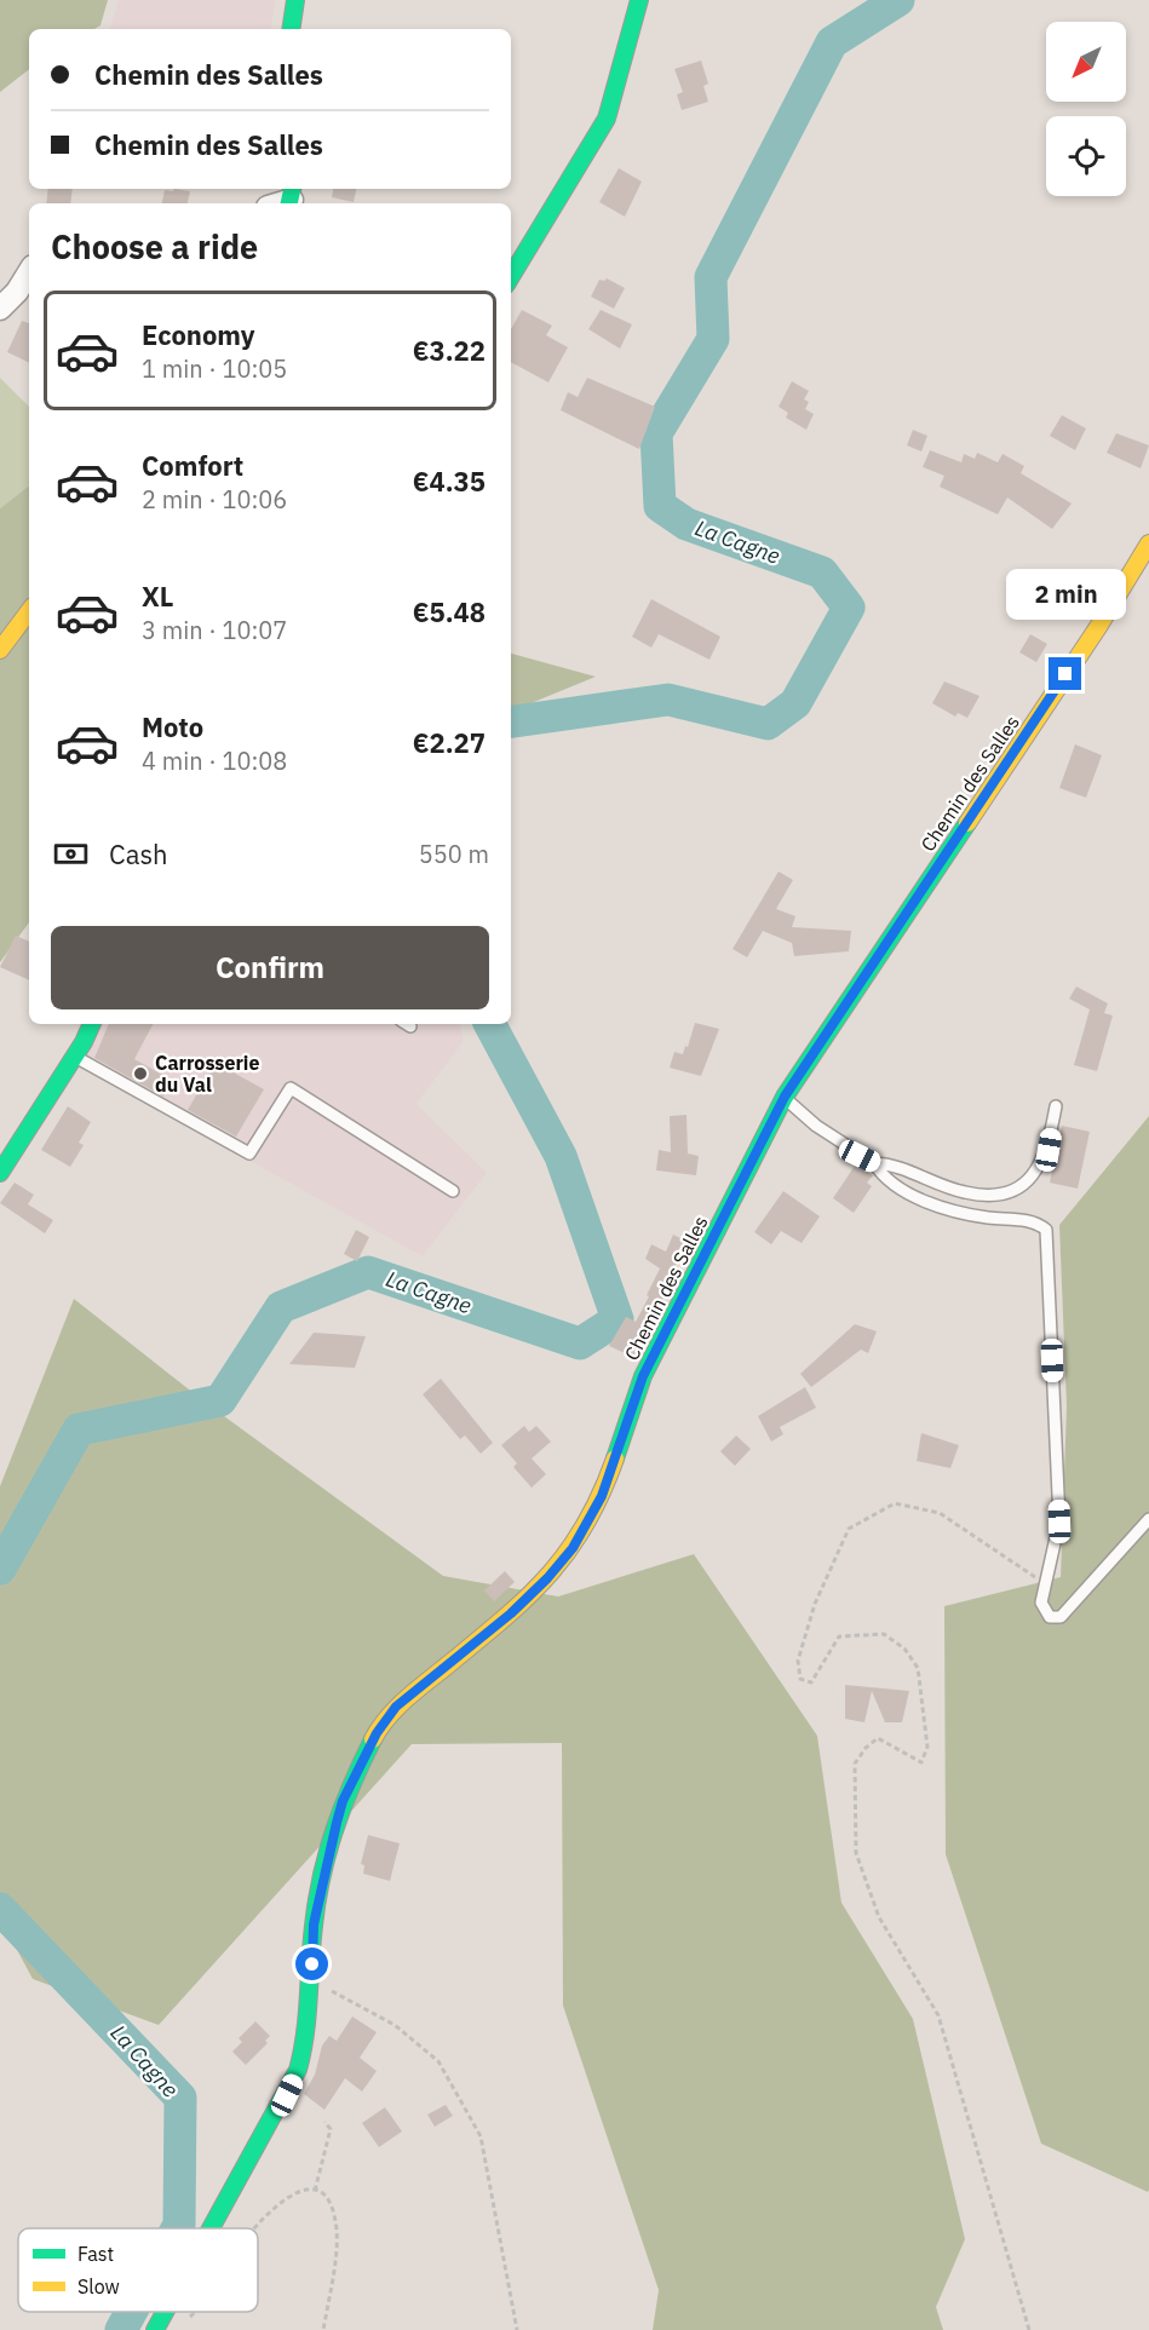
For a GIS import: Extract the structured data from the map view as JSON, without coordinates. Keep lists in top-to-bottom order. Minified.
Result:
{"streets":{"street":["Chemin des Salles"]},"water":["La Cagne"],"places":["Carrosserie du Val"],"legend":["Fast","Slow"],"north":"bottom left","page":{"banner":["Chemin des Salles","Chemin des Salles"],"heading":"Choose a ride","list":[{"name":"Economy","note":"1 min · 10:05","value":"€3.22"},{"name":"Comfort","note":"2 min · 10:06","value":"€4.35"},{"name":"XL","note":"3 min · 10:07","value":"€5.48"},{"name":"Moto","note":"4 min · 10:08","value":"€2.27"}],"bubble":"2 min","pay":["Cash","550 m"],"buttons":"Confirm"}}
